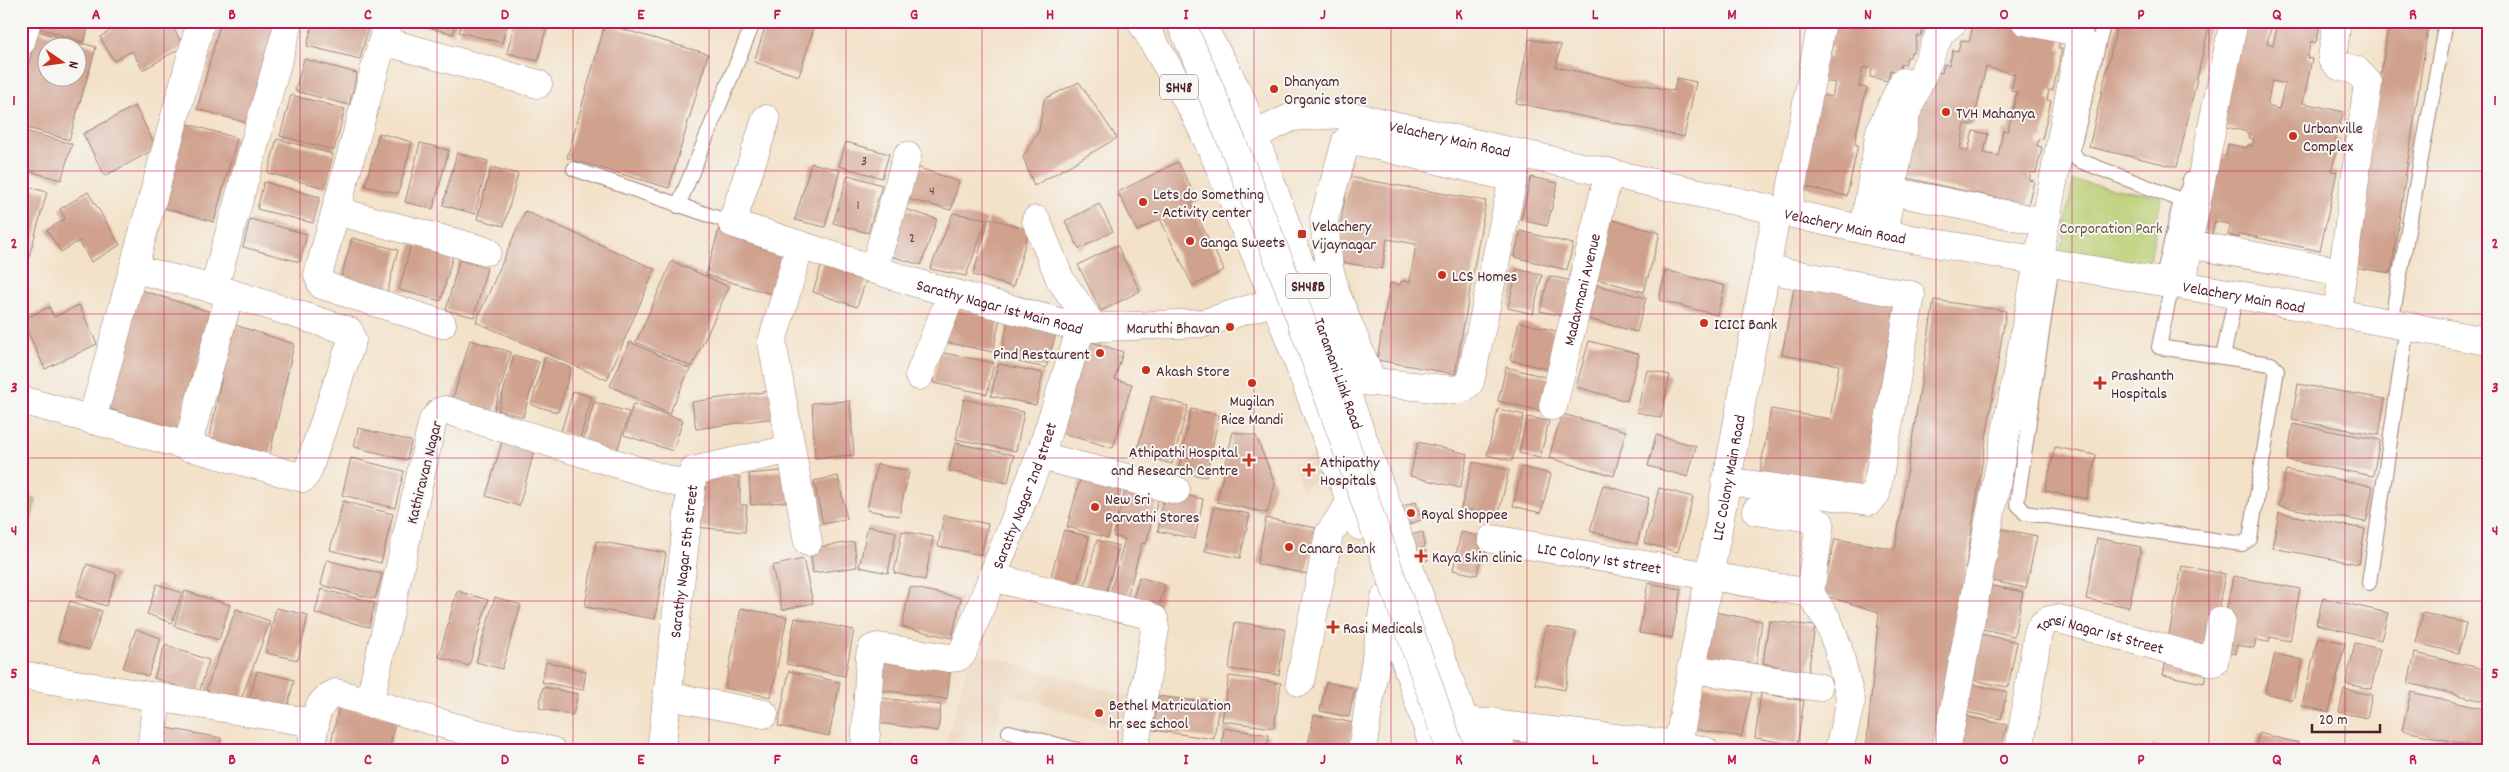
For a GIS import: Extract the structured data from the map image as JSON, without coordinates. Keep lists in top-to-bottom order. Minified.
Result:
{"streets":{"street":["SH48","Velachery Main Road","SH48B","Madavmani Avenue","Sarathy Nagar 1st Main Road","Taramani Link Road","Kathiravan Nagar","LIC Colony Main Road","Sarathy Nagar 2nd street","LIC Colony 1st street","Sarathy Nagar 5th street","Tansi Nagar 1st Street"]},"crossings":[["SH48","Velachery Main Road"],["SH48","Taramani Link Road"],["Velachery Main Road","Madavmani Avenue"],["Velachery Main Road","Taramani Link Road"],["Velachery Main Road","LIC Colony Main Road"],["Sarathy Nagar 1st Main Road","Taramani Link Road"],["Sarathy Nagar 1st Main Road","Sarathy Nagar 2nd street"],["Kathiravan Nagar","Sarathy Nagar 5th street"],["LIC Colony Main Road","LIC Colony 1st street"]],"parks":["Corporation Park"],"places":{"other":["Dhanyam Organic store","TVH Mahanya","Urbanville Complex","Lets do Something - Activity center","Ganga Sweets","LCS Homes","ICICI Bank","Maruthi Bhavan","Pind Restaurent","Akash Store","Mugilan Rice Mandi","New Sri Parvathi Stores","Royal Shoppee","Canara Bank","Bethel Matriculation hr sec school"],"transit":["Velachery Vijaynagar"],"health":["Prashanth Hospitals","Athipathi Hospital and Research Centre","Athipathy Hospitals","Kaya Skin clinic","Rasi Medicals"]},"house_numbers":["3","4","1","2"],"scale_bar":"20 m","north":"right","grid":{"columns":["A","B","C","D","E","F","G","H","I","J","K","L","M","N","O","P","Q","R"],"rows":["1","2","3","4","5"]}}
